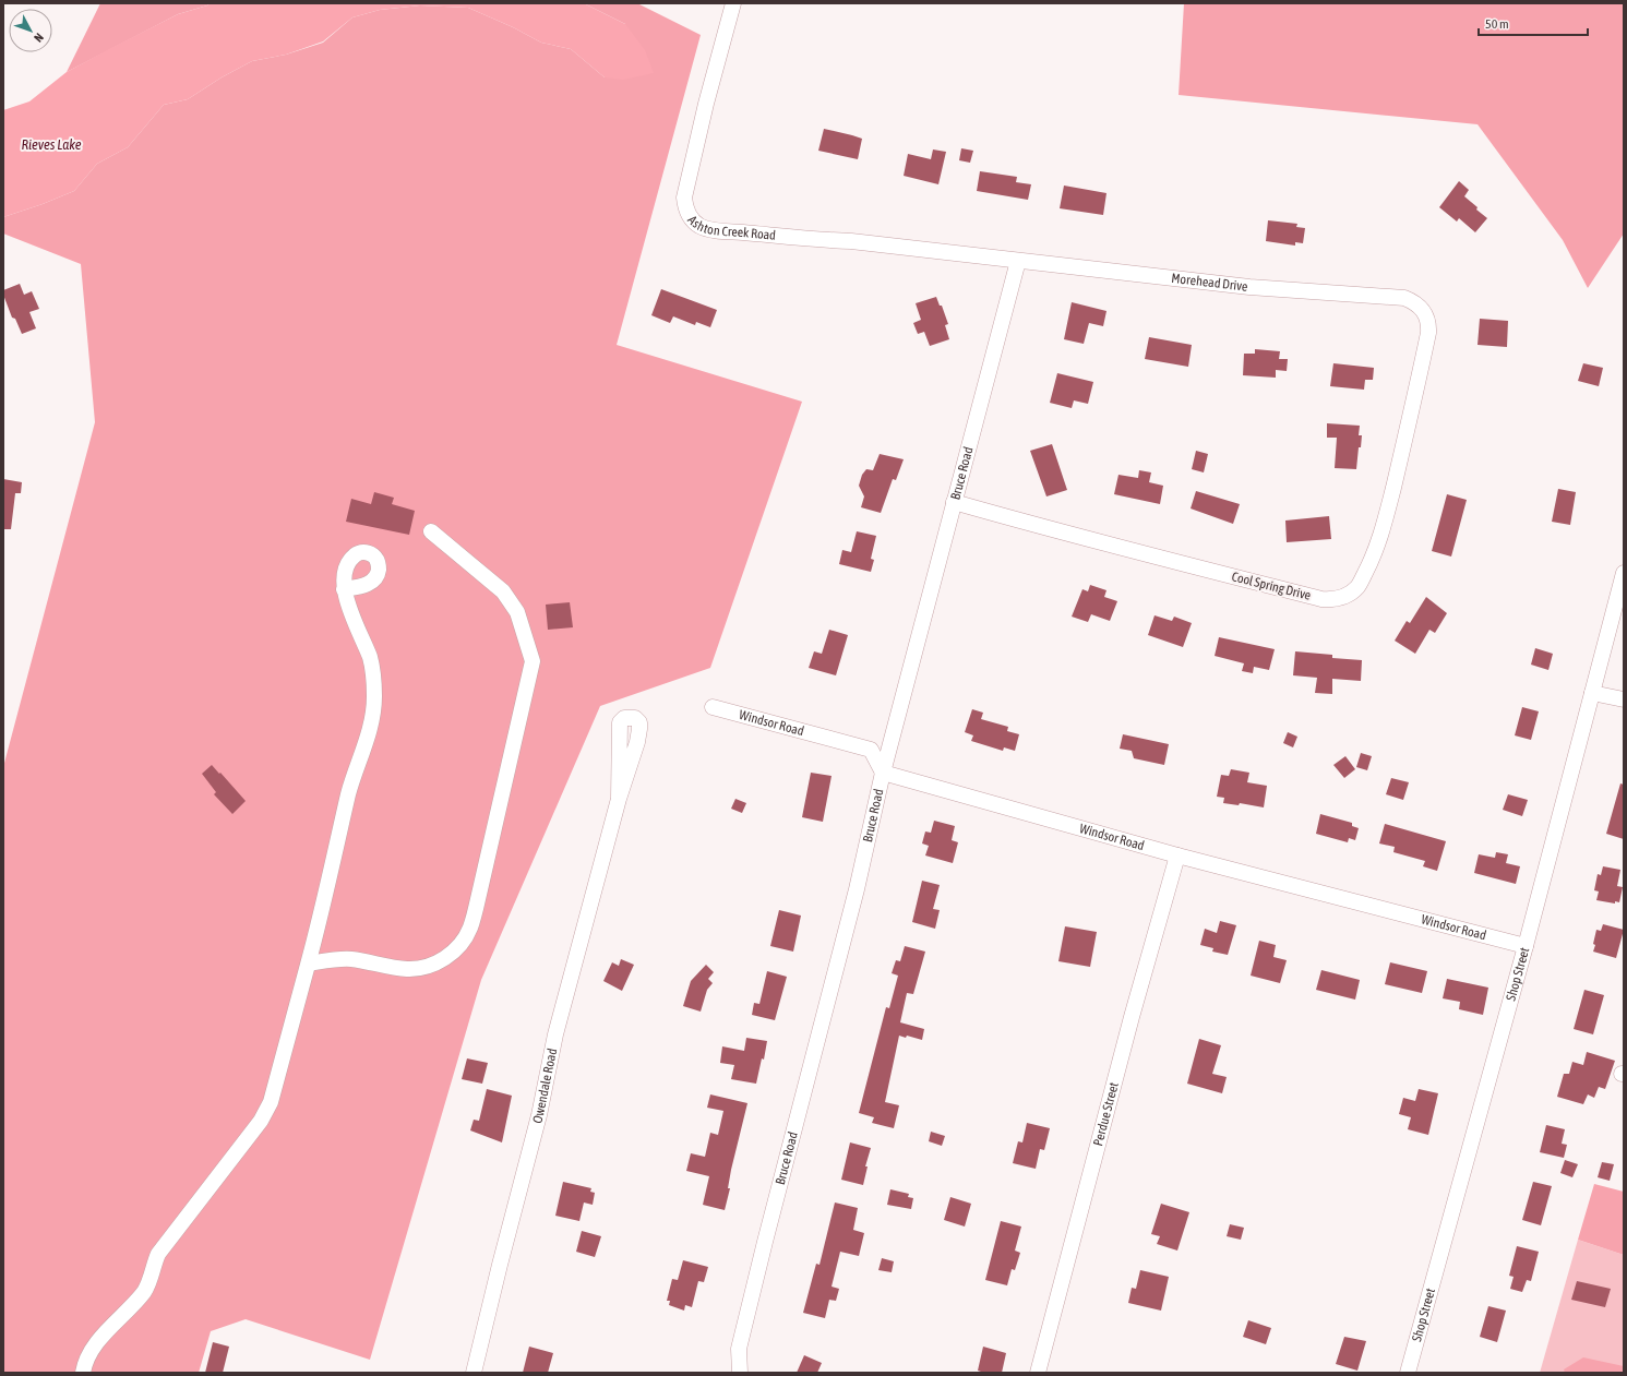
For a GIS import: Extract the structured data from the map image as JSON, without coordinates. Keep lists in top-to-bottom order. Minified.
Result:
{"streets":{"street":["Ashton Creek Road","Morehead Drive","Bruce Road","Cool Spring Drive","Windsor Road","Shop Street","Owendale Road","Perdue Street"]},"crossings":[["Ashton Creek Road","Morehead Drive"],["Morehead Drive","Bruce Road"],["Morehead Drive","Cool Spring Drive"],["Bruce Road","Cool Spring Drive"],["Bruce Road","Windsor Road"],["Windsor Road","Shop Street"],["Windsor Road","Perdue Street"]],"water":["Rieves Lake"],"scale_bar":"50 m","north":"bottom right"}
